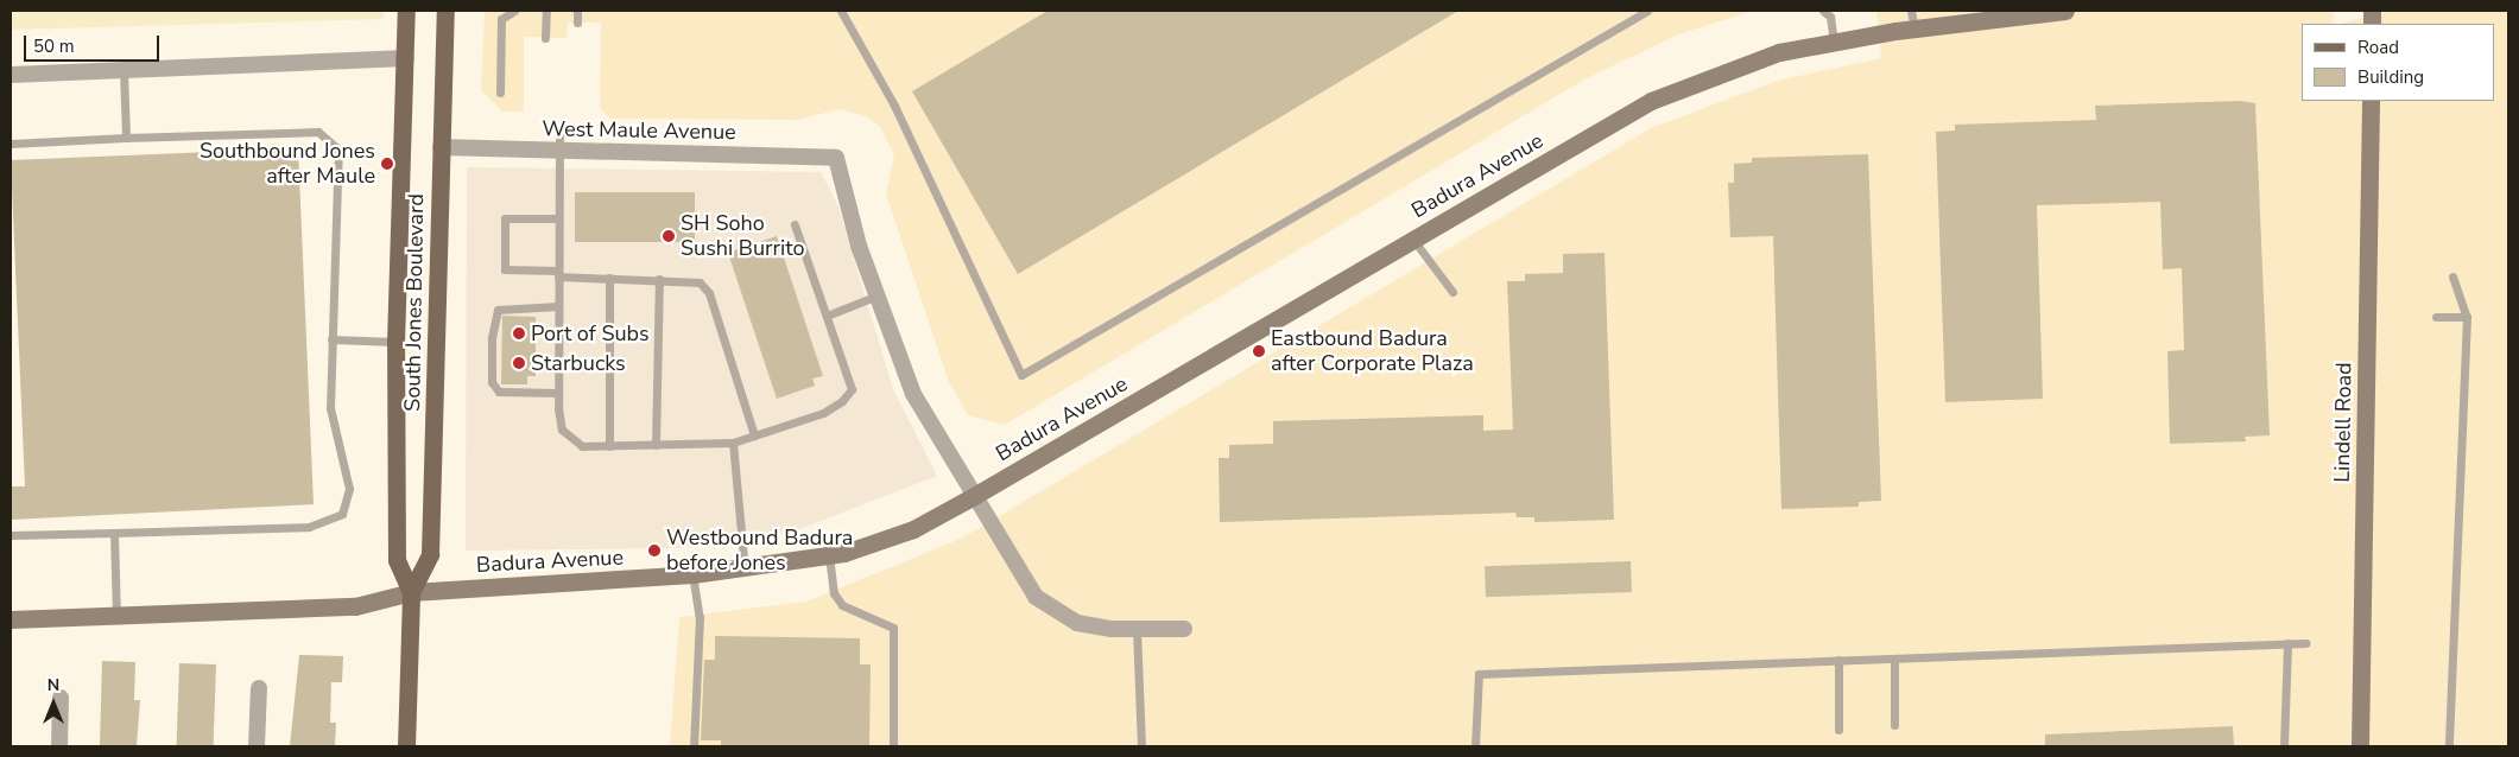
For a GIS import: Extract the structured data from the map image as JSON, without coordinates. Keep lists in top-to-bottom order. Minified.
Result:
{"streets":{"main road":["Badura Avenue","South Jones Boulevard","Lindell Road"],"street":["West Maule Avenue"]},"crossings":[["West Maule Avenue","South Jones Boulevard"],["Badura Avenue","South Jones Boulevard"]],"places":["Southbound Jones after Maule","SH Soho Sushi Burrito","Port of Subs","Eastbound Badura after Corporate Plaza","Starbucks","Westbound Badura before Jones"],"legend":["Road","Building"],"scale_bar":"50 m","north":"top"}
